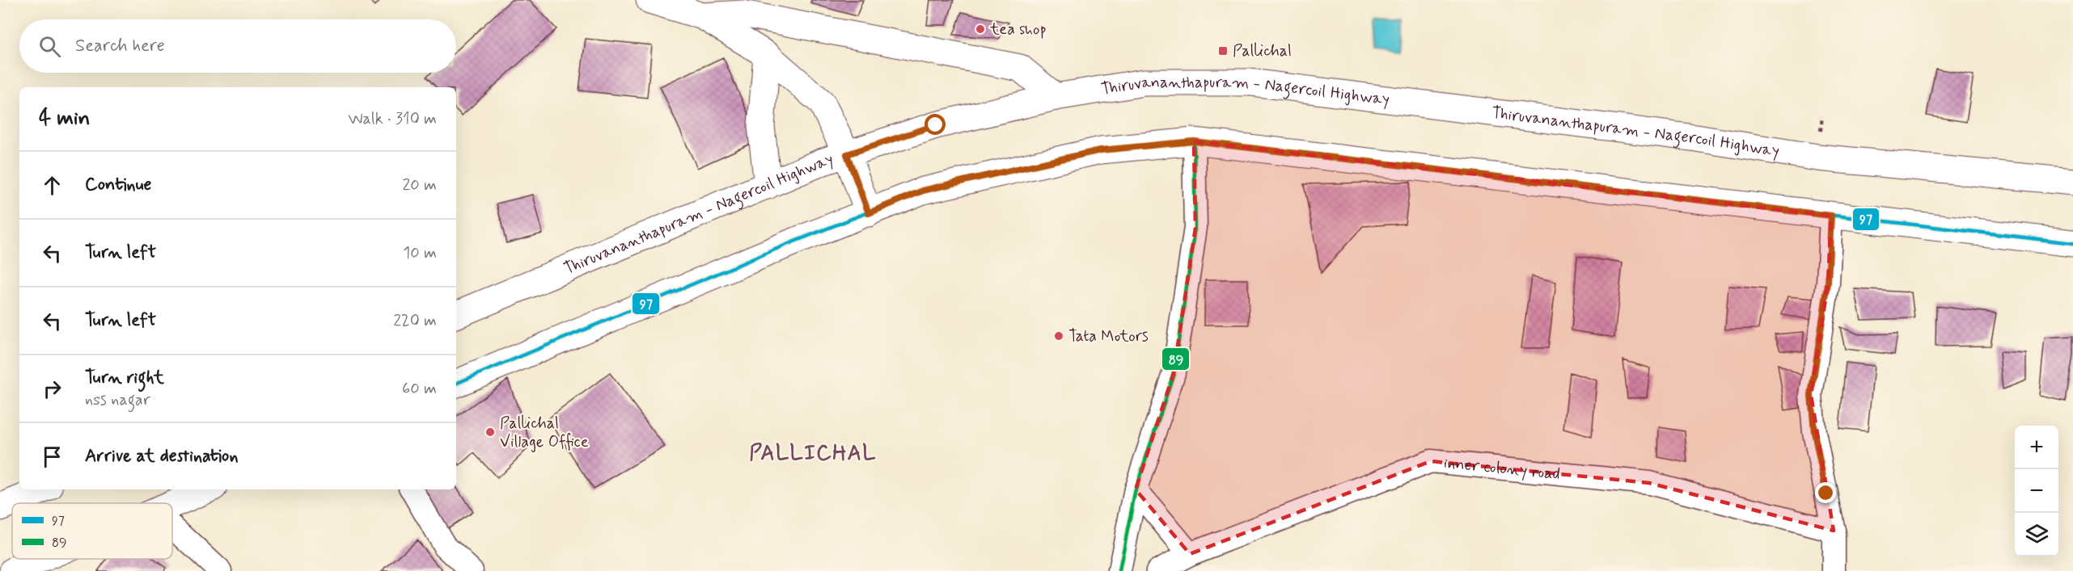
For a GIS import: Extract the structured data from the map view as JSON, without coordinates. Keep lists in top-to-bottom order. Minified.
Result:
{"streets":{"main road":["Thiruvananthapuram - Nagercoil Highway"],"street":["inner colony road"]},"districts":["PALLICHAL"],"places":{"other":["tea shop","Tata Motors","Pallichal Village Office"],"transit":["Pallichal"]},"lines":["transit line 97","transit line 89"],"legend":["97","89"],"page":{"search":"Search here","heading":["4 min","Walk · 310 m"],"list":[["Continue","20 m"],["Turn left","10 m"],["Turn left","220 m"],["Turn right","nss nagar","60 m"],"Arrive at destination"],"map_buttons":["+","−"]}}
